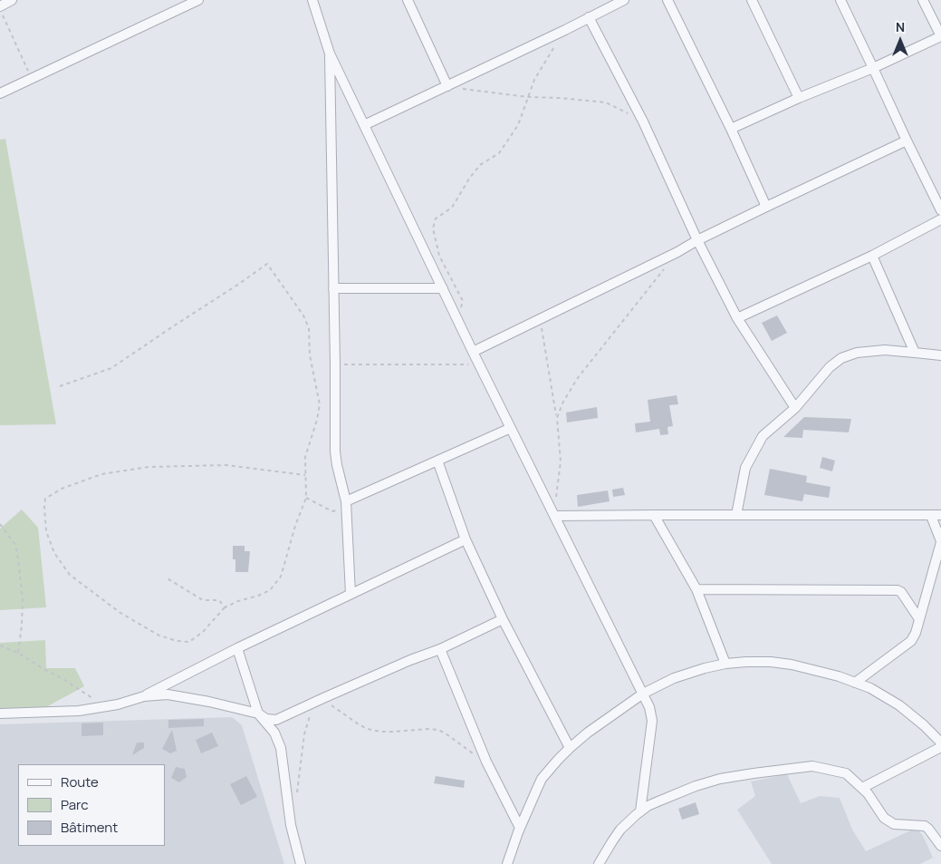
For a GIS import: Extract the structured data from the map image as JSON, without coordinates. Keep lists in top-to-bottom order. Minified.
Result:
{"legend":["Route","Parc","Bâtiment"],"north":"top"}
